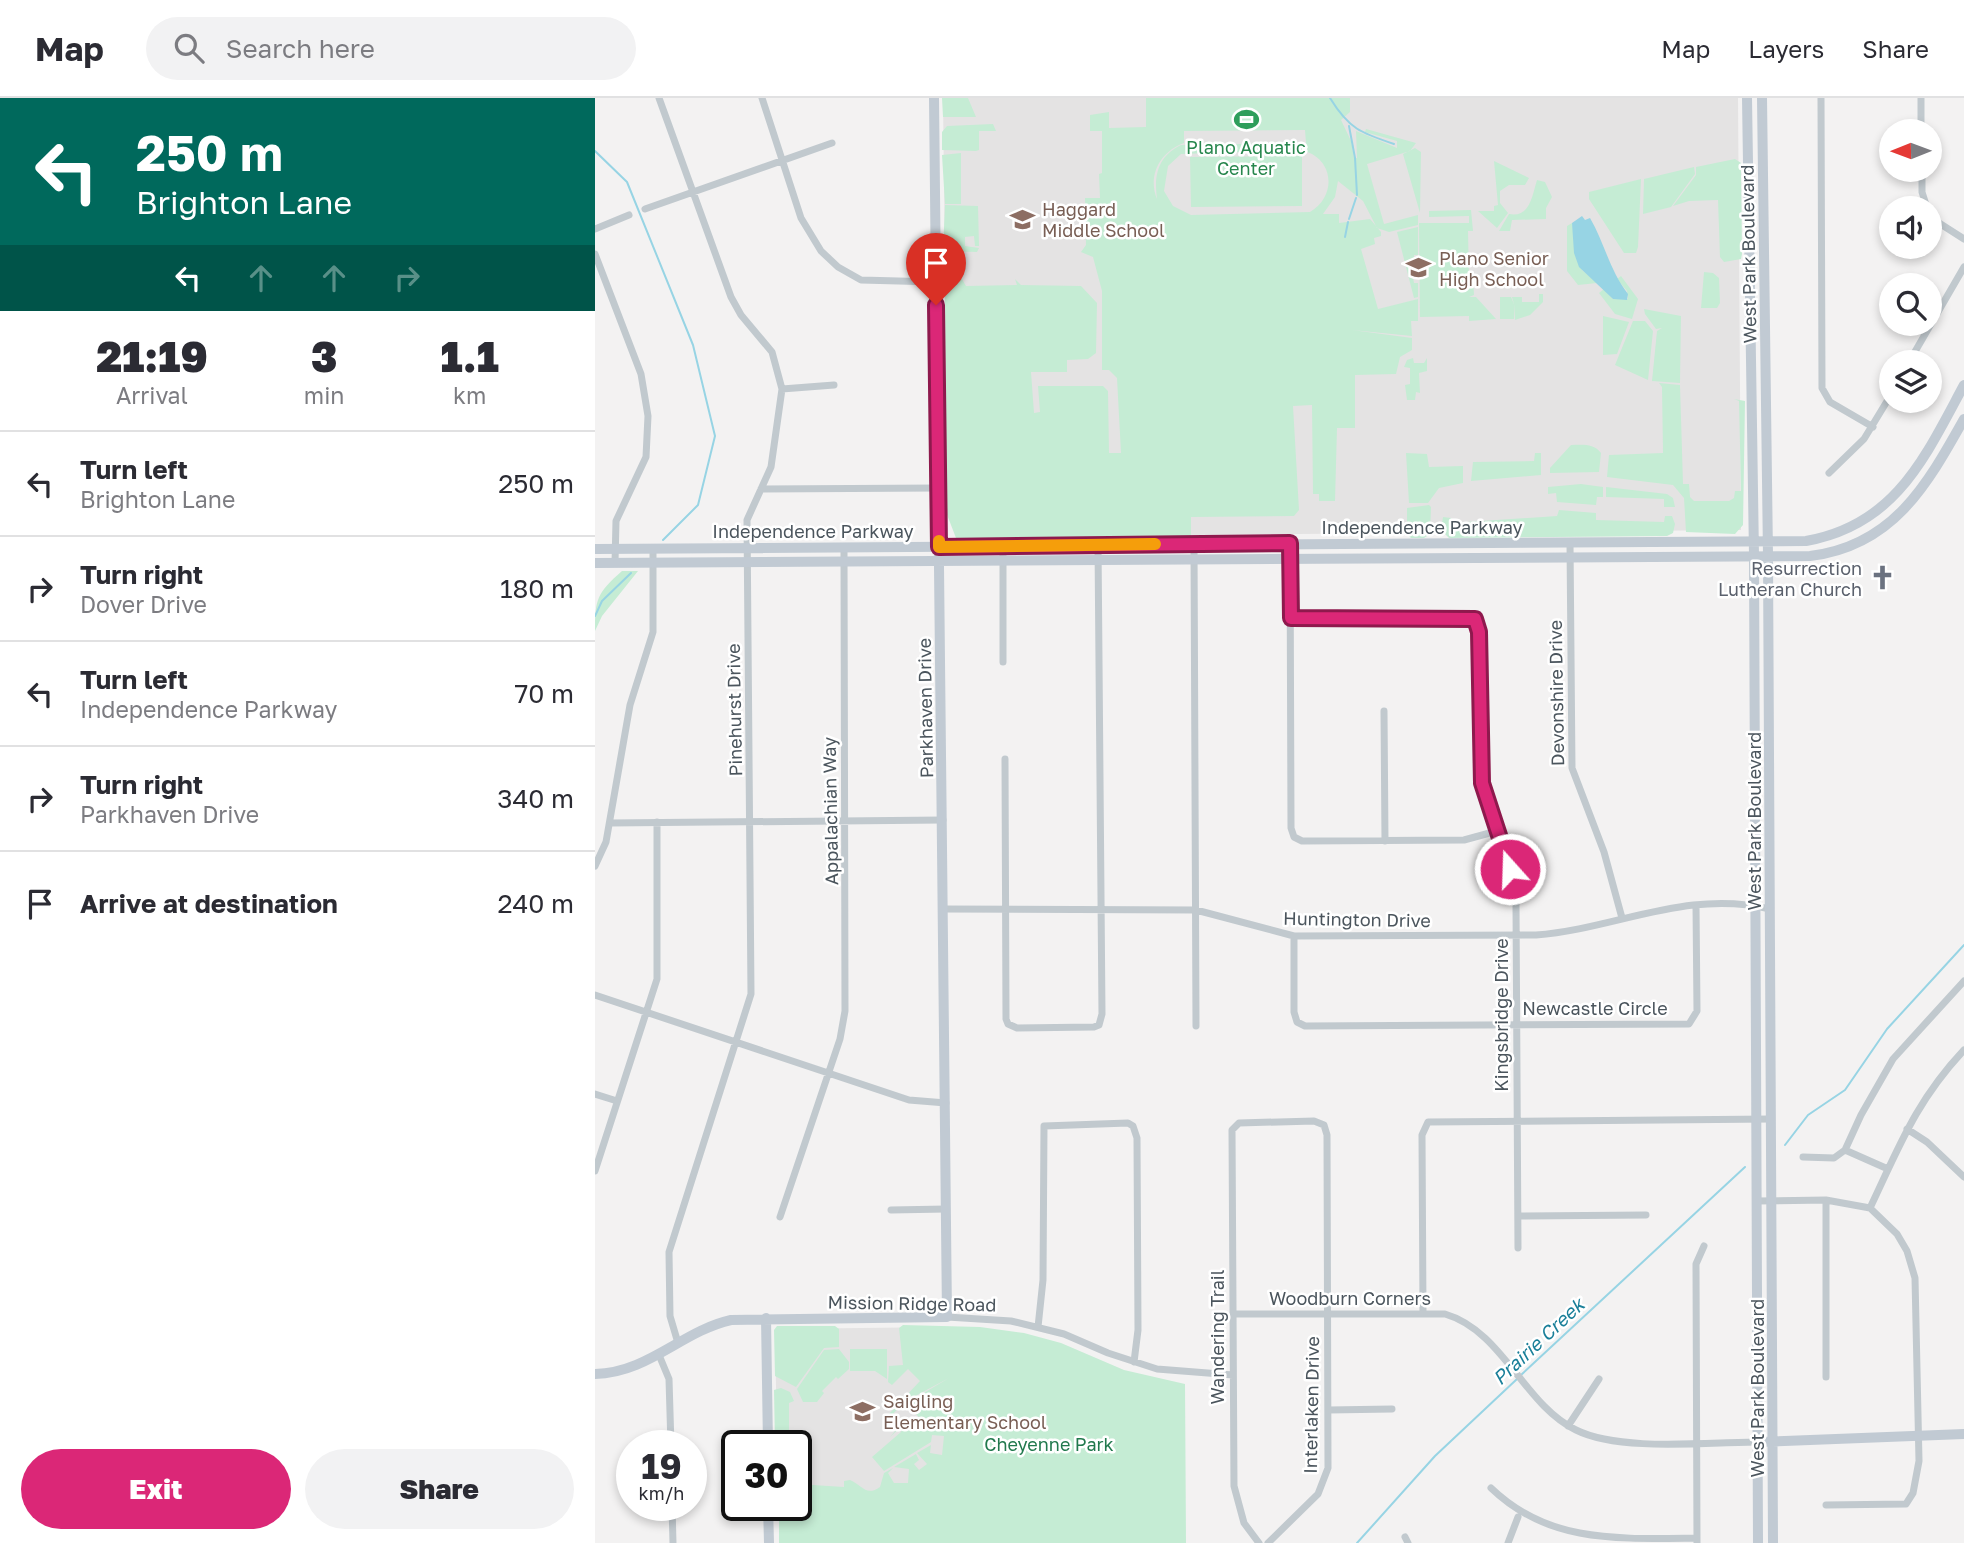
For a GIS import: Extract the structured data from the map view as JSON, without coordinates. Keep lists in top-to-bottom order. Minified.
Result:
{"streets":{"main road":["West Park Boulevard","Independence Parkway","Parkhaven Drive","Woodburn Corners","Mission Ridge Road"],"street":["Devonshire Drive","Pinehurst Drive","Appalachian Way","Huntington Drive","Newcastle Circle","Kingsbridge Drive","Wandering Trail","Interlaken Drive"]},"crossings":[["West Park Boulevard","Independence Parkway"],["West Park Boulevard","Huntington Drive"],["West Park Boulevard","Woodburn Corners"],["Independence Parkway","Devonshire Drive"],["Independence Parkway","Parkhaven Drive"],["Independence Parkway","Pinehurst Drive"],["Independence Parkway","Appalachian Way"],["Devonshire Drive","Huntington Drive"],["Parkhaven Drive","Huntington Drive"],["Parkhaven Drive","Mission Ridge Road"],["Pinehurst Drive","Mission Ridge Road"],["Huntington Drive","Newcastle Circle"],["Huntington Drive","Kingsbridge Drive"],["Newcastle Circle","Kingsbridge Drive"],["Woodburn Corners","Wandering Trail"],["Woodburn Corners","Interlaken Drive"],["Mission Ridge Road","Wandering Trail"],["Wandering Trail","Interlaken Drive"]],"water":["Prairie Creek"],"parks":["Cheyenne Park"],"places":{"sports":["Plano Aquatic Center"],"school or university":["Haggard Middle School","Plano Senior High School","Saigling Elementary School"],"church":["Resurrection Lutheran Church"]},"north":"left","page":{"header":"Map","search":"Search here","nav":["Map","Layers","Share"],"turn":["250 m","Brighton Lane"],"eta":["21:19","Arrival","3","min","1.1","km"],"list":[{"name":"Turn left","note":"Brighton Lane","value":"250 m"},{"name":"Turn right","note":"Dover Drive","value":"180 m"},{"name":"Turn left","note":"Independence Parkway","value":"70 m"},{"name":"Turn right","note":"Parkhaven Drive","value":"340 m"},{"name":"Arrive at destination","value":"240 m"}],"speed":"19 km/h","limit":"30","buttons":["Exit","Share"]}}
